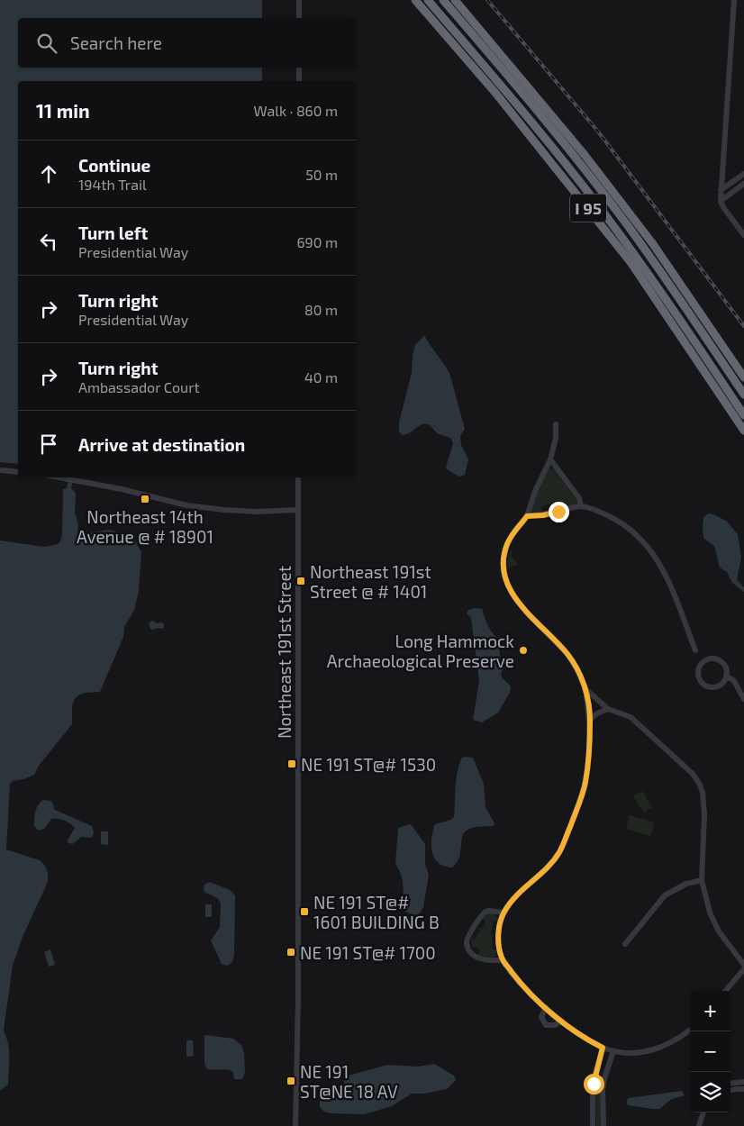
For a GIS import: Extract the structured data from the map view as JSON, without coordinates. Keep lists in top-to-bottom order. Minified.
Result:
{"streets":{"highway":["I 95"],"street":["Northeast 191st Street"]},"places":{"transit":["Northeast 14th Avenue @ # 18901","Northeast 191st Street @ # 1401","NE 191 ST@# 1530","NE 191 ST@# 1601 BUILDING B","NE 191 ST@# 1700","NE 191 ST@NE 18 AV"],"other":["Long Hammock Archaeological Preserve"]},"page":{"search":"Search here","heading":["11 min","Walk · 860 m"],"list":[["Continue","194th Trail","50 m"],["Turn left","Presidential Way","690 m"],["Turn right","Presidential Way","80 m"],["Turn right","Ambassador Court","40 m"],"Arrive at destination"],"map_buttons":["+","−"]}}
